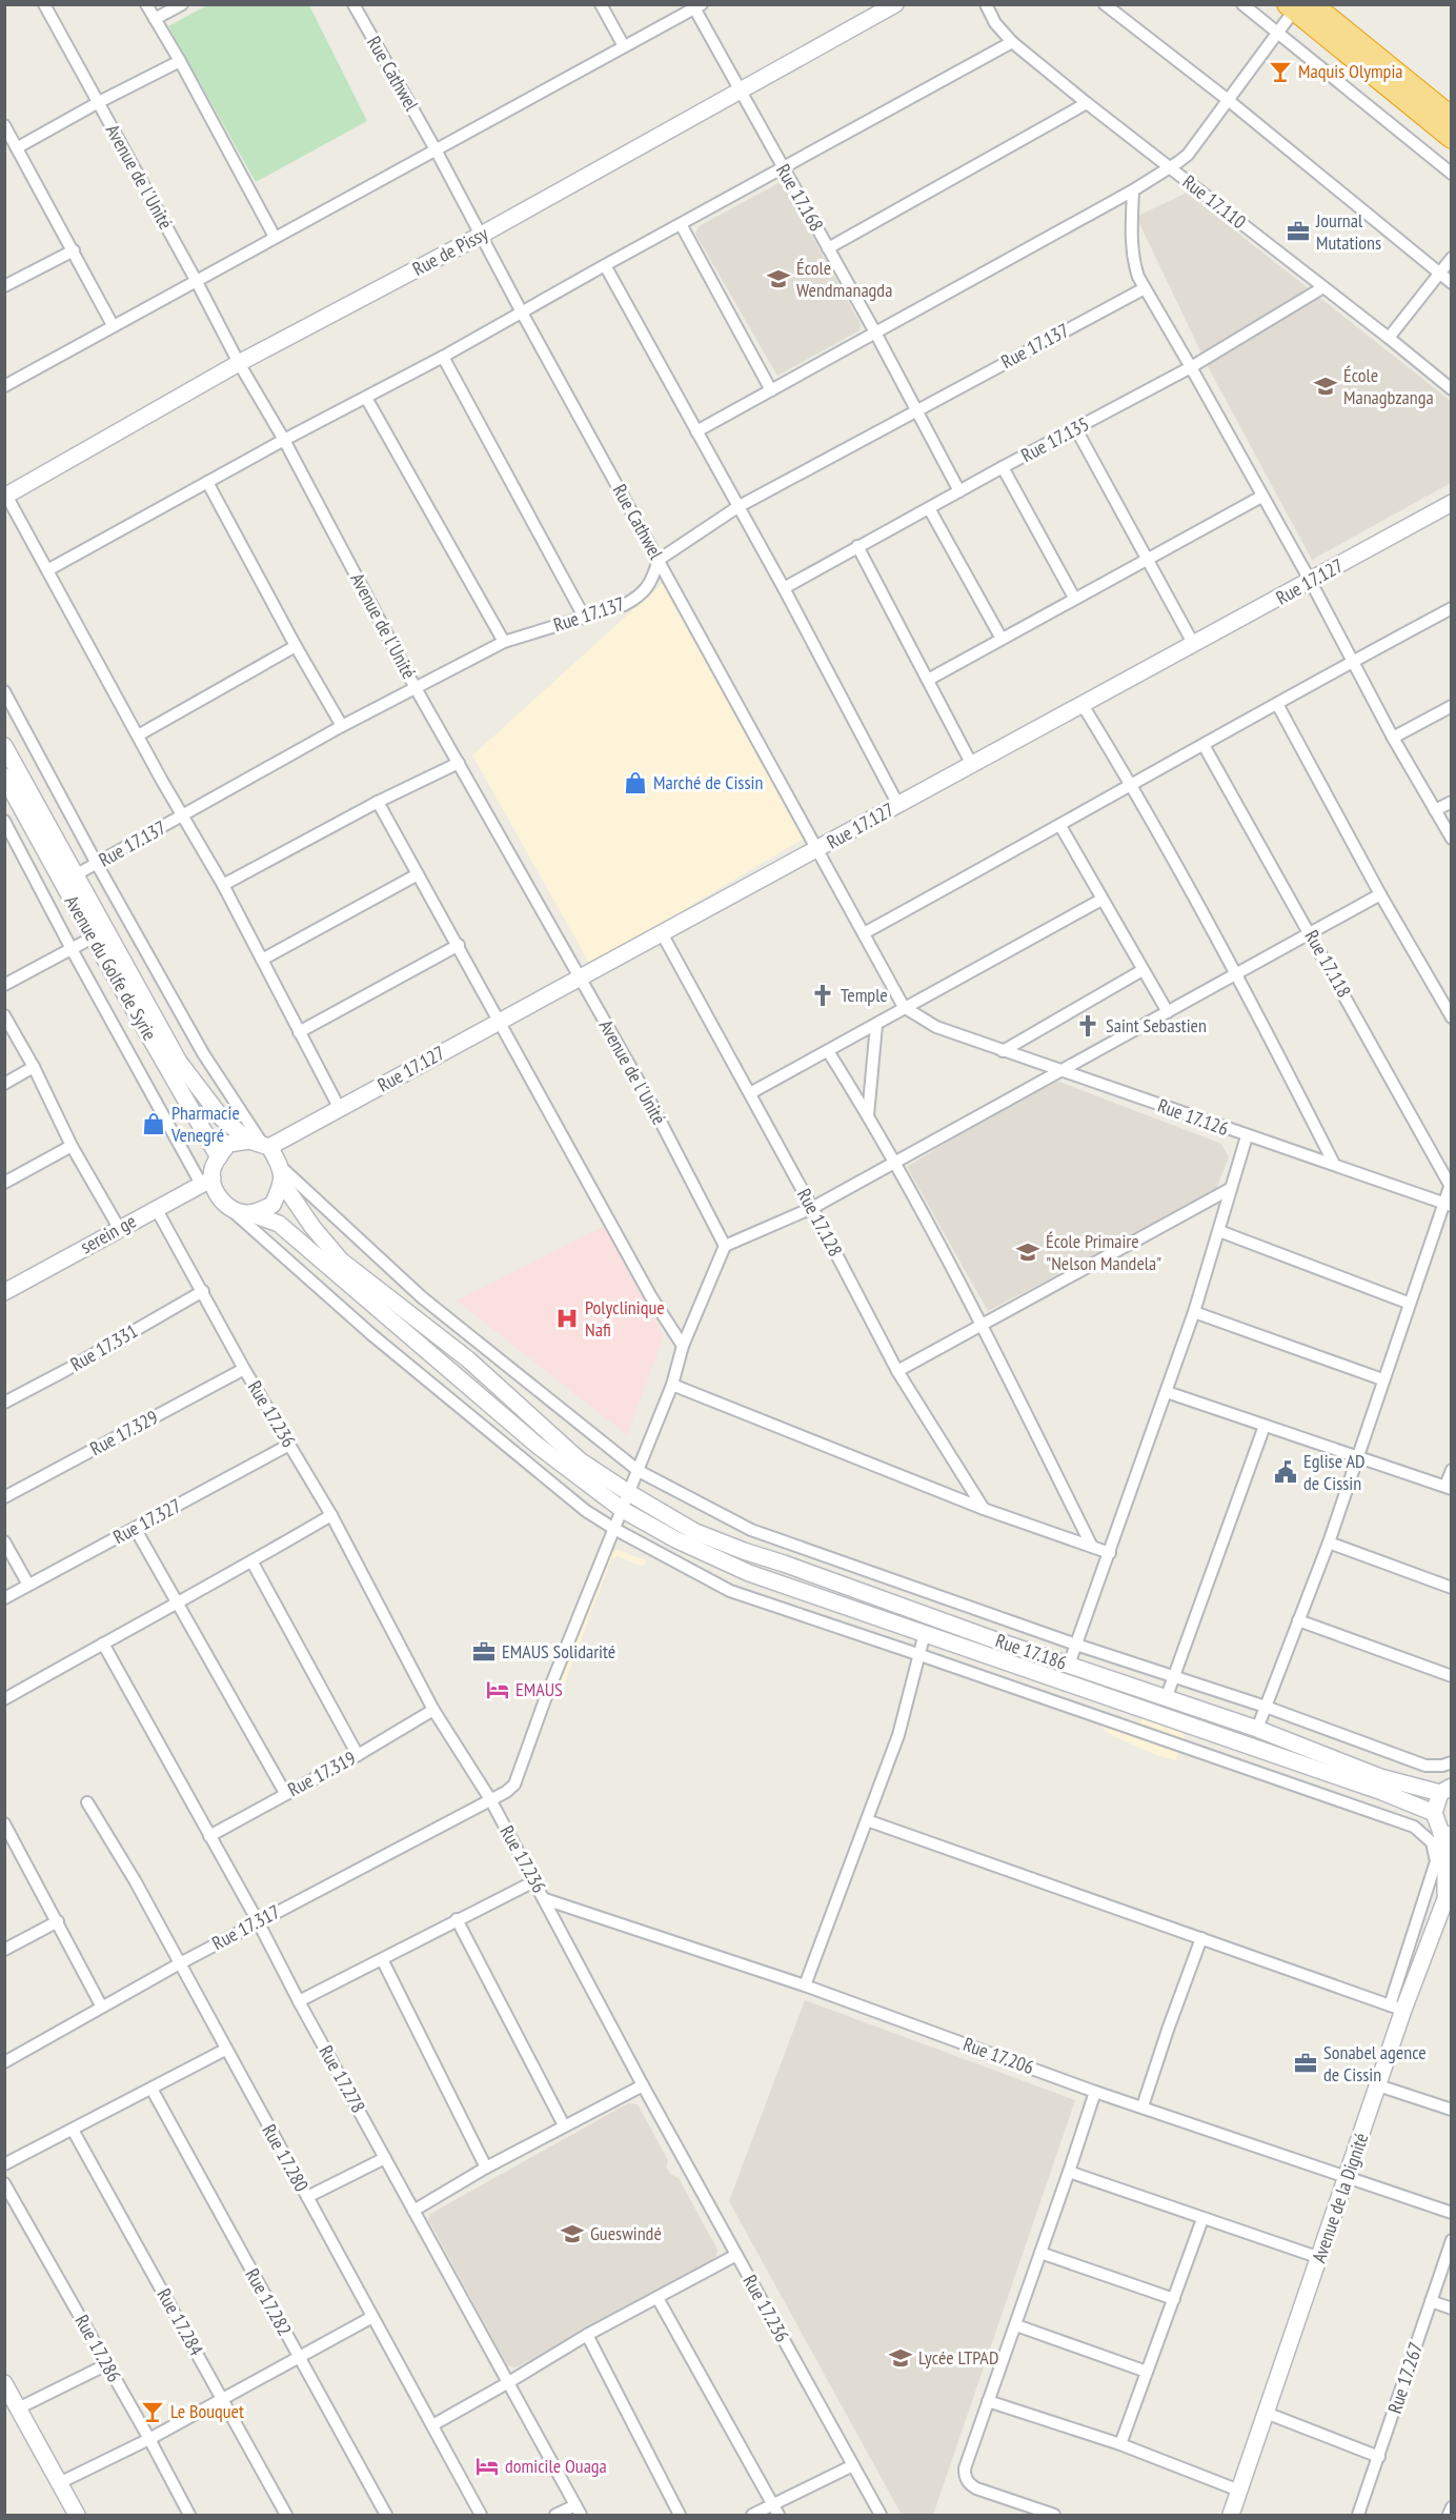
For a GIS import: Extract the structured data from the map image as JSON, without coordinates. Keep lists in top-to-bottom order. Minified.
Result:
{"streets":{"main road":["Rue de Pissy","Rue 17.127","Avenue du Golfe de Syrie","serein ge","Rue 17.186","Avenue de la Dignité"],"street":["Rue Cathwel","Avenue de l´Unité","Rue 17.168","Rue 17.110","Rue 17.137","Rue 17.135","Rue 17.118","Rue 17.126","Rue 17.128","Rue 17.331","Rue 17.236","Rue 17.329","Rue 17.327","Rue 17.319","Rue 17.317","Rue 17.206","Rue 17.278","Rue 17.280","Rue 17.282","Rue 17.284","Rue 17.286","Rue 17.267"]},"crossings":[["Rue Cathwel","Rue de Pissy"],["Rue Cathwel","Rue 17.137"],["Rue Cathwel","Rue 17.127"],["Rue Cathwel","Rue 17.126"],["Avenue de l´Unité","Rue de Pissy"],["Avenue de l´Unité","Rue 17.137"],["Avenue de l´Unité","Rue 17.127"],["Avenue de l´Unité","Rue 17.317"],["Rue 17.168","Rue de Pissy"],["Rue 17.168","Rue 17.137"],["Rue 17.168","Rue 17.135"],["Rue 17.110","Rue 17.135"],["Rue 17.127","Avenue du Golfe de Syrie"],["Rue 17.127","Rue 17.128"],["Rue 17.127","serein ge"],["Rue 17.127","Rue 17.186"],["Avenue du Golfe de Syrie","serein ge"],["Avenue du Golfe de Syrie","Rue 17.186"],["serein ge","Rue 17.236"],["serein ge","Rue 17.186"],["Rue 17.331","Rue 17.236"],["Rue 17.236","Rue 17.329"],["Rue 17.236","Rue 17.327"],["Rue 17.236","Rue 17.319"],["Rue 17.236","Rue 17.317"],["Rue 17.236","Rue 17.206"],["Rue 17.186","Rue 17.317"],["Rue 17.319","Rue 17.278"],["Rue 17.317","Rue 17.278"],["Rue 17.317","Rue 17.280"],["Rue 17.206","Avenue de la Dignité"]],"places":{"bar":["Maquis Olympia","Le Bouquet"],"office":["Journal Mutations","EMAUS Solidarité","Sonabel agence de Cissin"],"school or university":["École Wendmanagda","École Managbzanga","École Primaire \"Nelson Mandela\"","Gueswindé","Lycée LTPAD"],"shop":["Marché de Cissin","Pharmacie Venegré"],"church":["Temple","Saint Sebastien"],"hospital":["Polyclinique Nafi"],"public building":["Eglise AD de Cissin"],"hotel":["EMAUS","domicile Ouaga"]}}
